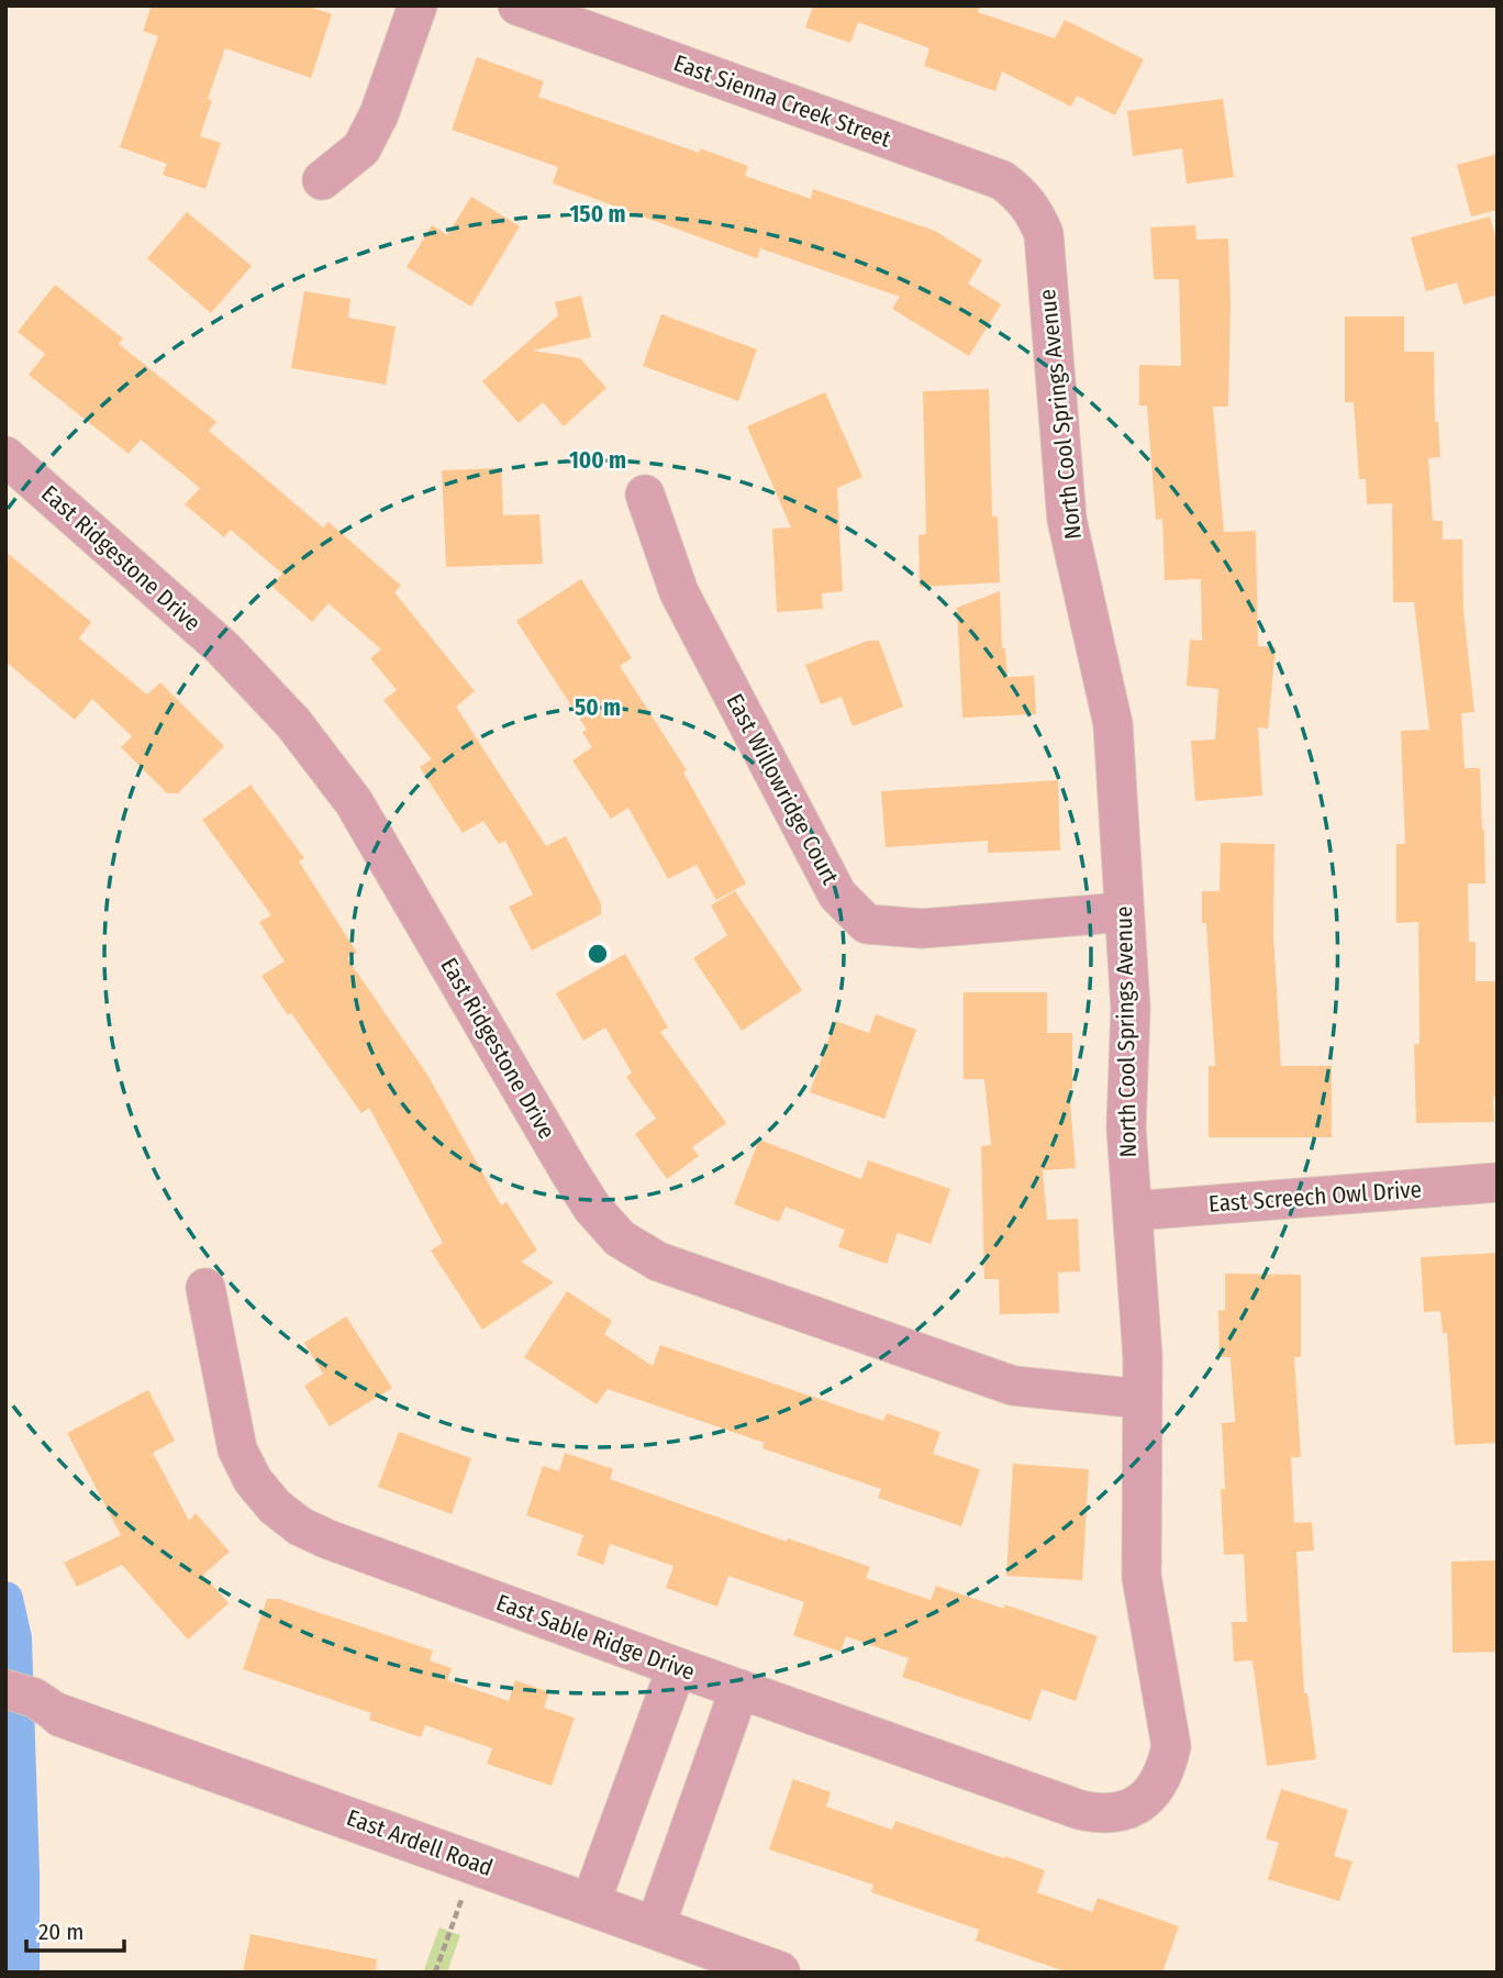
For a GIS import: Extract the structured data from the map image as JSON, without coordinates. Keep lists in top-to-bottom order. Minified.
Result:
{"streets":{"street":["East Sienna Creek Street","North Cool Springs Avenue","East Ridgestone Drive","East Willowridge Court","East Screech Owl Drive","East Sable Ridge Drive","East Ardell Road"]},"crossings":[["East Sienna Creek Street","North Cool Springs Avenue"],["North Cool Springs Avenue","East Ridgestone Drive"],["North Cool Springs Avenue","East Willowridge Court"],["North Cool Springs Avenue","East Screech Owl Drive"],["North Cool Springs Avenue","East Sable Ridge Drive"]],"scale_bar":"20 m","rings":["150 m","100 m","50 m"]}
